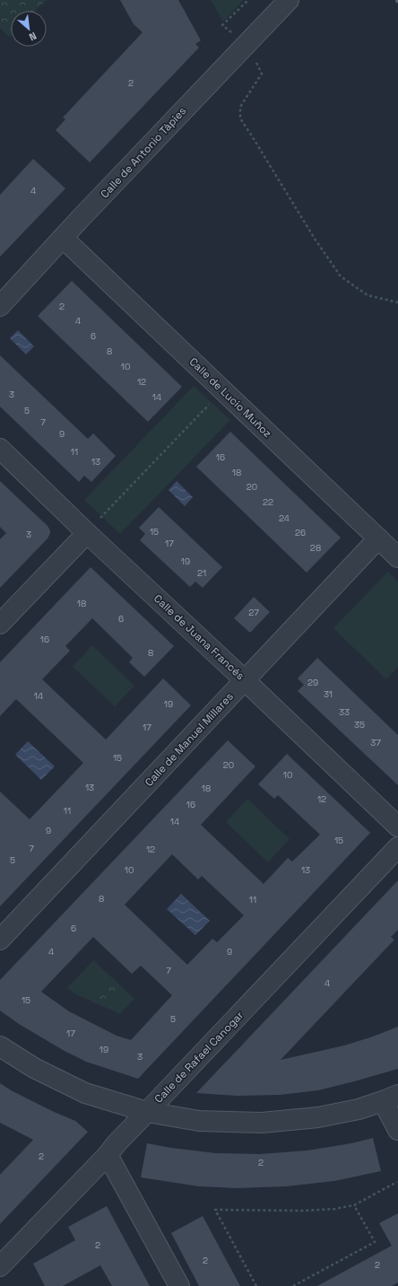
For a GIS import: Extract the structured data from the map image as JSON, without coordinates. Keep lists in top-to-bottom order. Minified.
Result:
{"streets":{"street":["Calle de Antonio Tàpies","Calle de Lucio Muñoz","Calle de Juana Francés","Calle de Manuel Millares","Calle de Rafael Canogar"]},"crossings":[["Calle de Antonio Tàpies","Calle de Lucio Muñoz"],["Calle de Lucio Muñoz","Calle de Manuel Millares"],["Calle de Juana Francés","Calle de Manuel Millares"]],"house_numbers":["2","4","2","4","6","8","10","12","3","14","5","7","9","11","16","13","18","20","22","24","15","26","3","17","28","19","21","18","27","6","16","8","29","31","14","19","33","35","17","37","15","20","10","13","18","12","16","11","14","9","15","7","12","5","10","13","8","11","6","4","9","7","4","15","5","17","19","3","2","2","2","2","2"],"north":"bottom right"}
